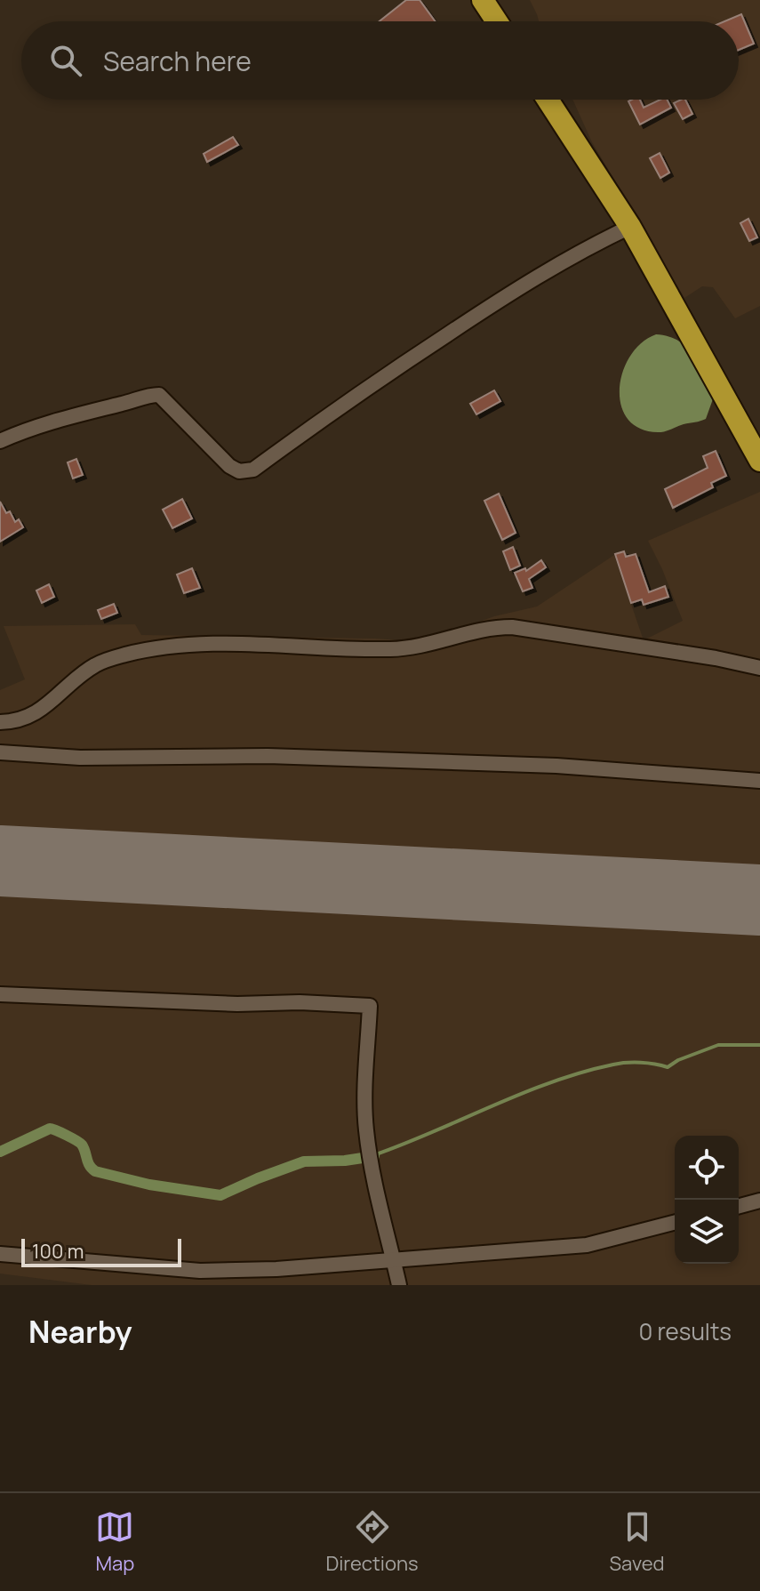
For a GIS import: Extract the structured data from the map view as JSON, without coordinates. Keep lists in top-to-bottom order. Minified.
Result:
{"scale_bar":"100 m","page":{"search":"Search here","scale":"100 m","heading":["Nearby","0 results"],"nav":["Map","Directions","Saved"]}}
